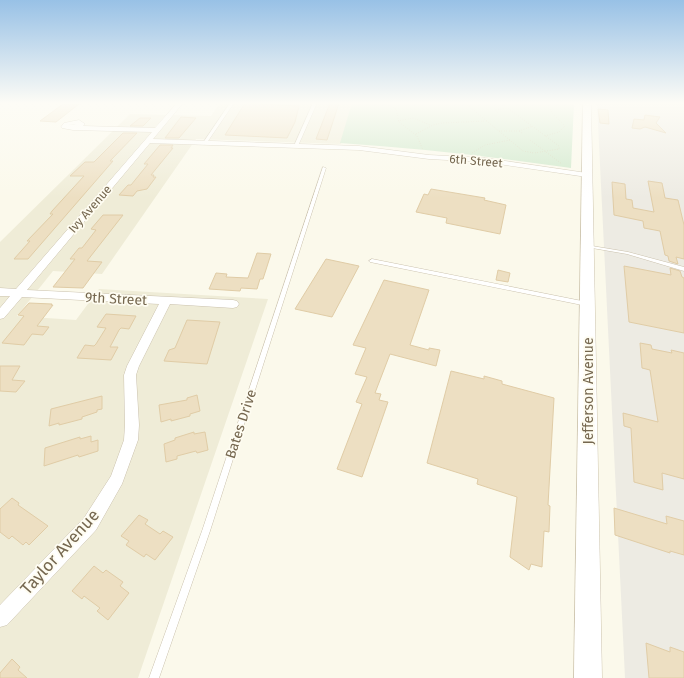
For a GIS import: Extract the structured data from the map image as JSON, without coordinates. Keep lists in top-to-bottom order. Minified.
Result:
{"streets":{"street":["6th Street","Ivy Avenue","9th Street","Jefferson Avenue","Taylor Avenue"],"lane":["Bates Drive"]},"crossings":[["6th Street","Ivy Avenue"],["6th Street","Jefferson Avenue"],["Ivy Avenue","9th Street"],["9th Street","Taylor Avenue"]]}
